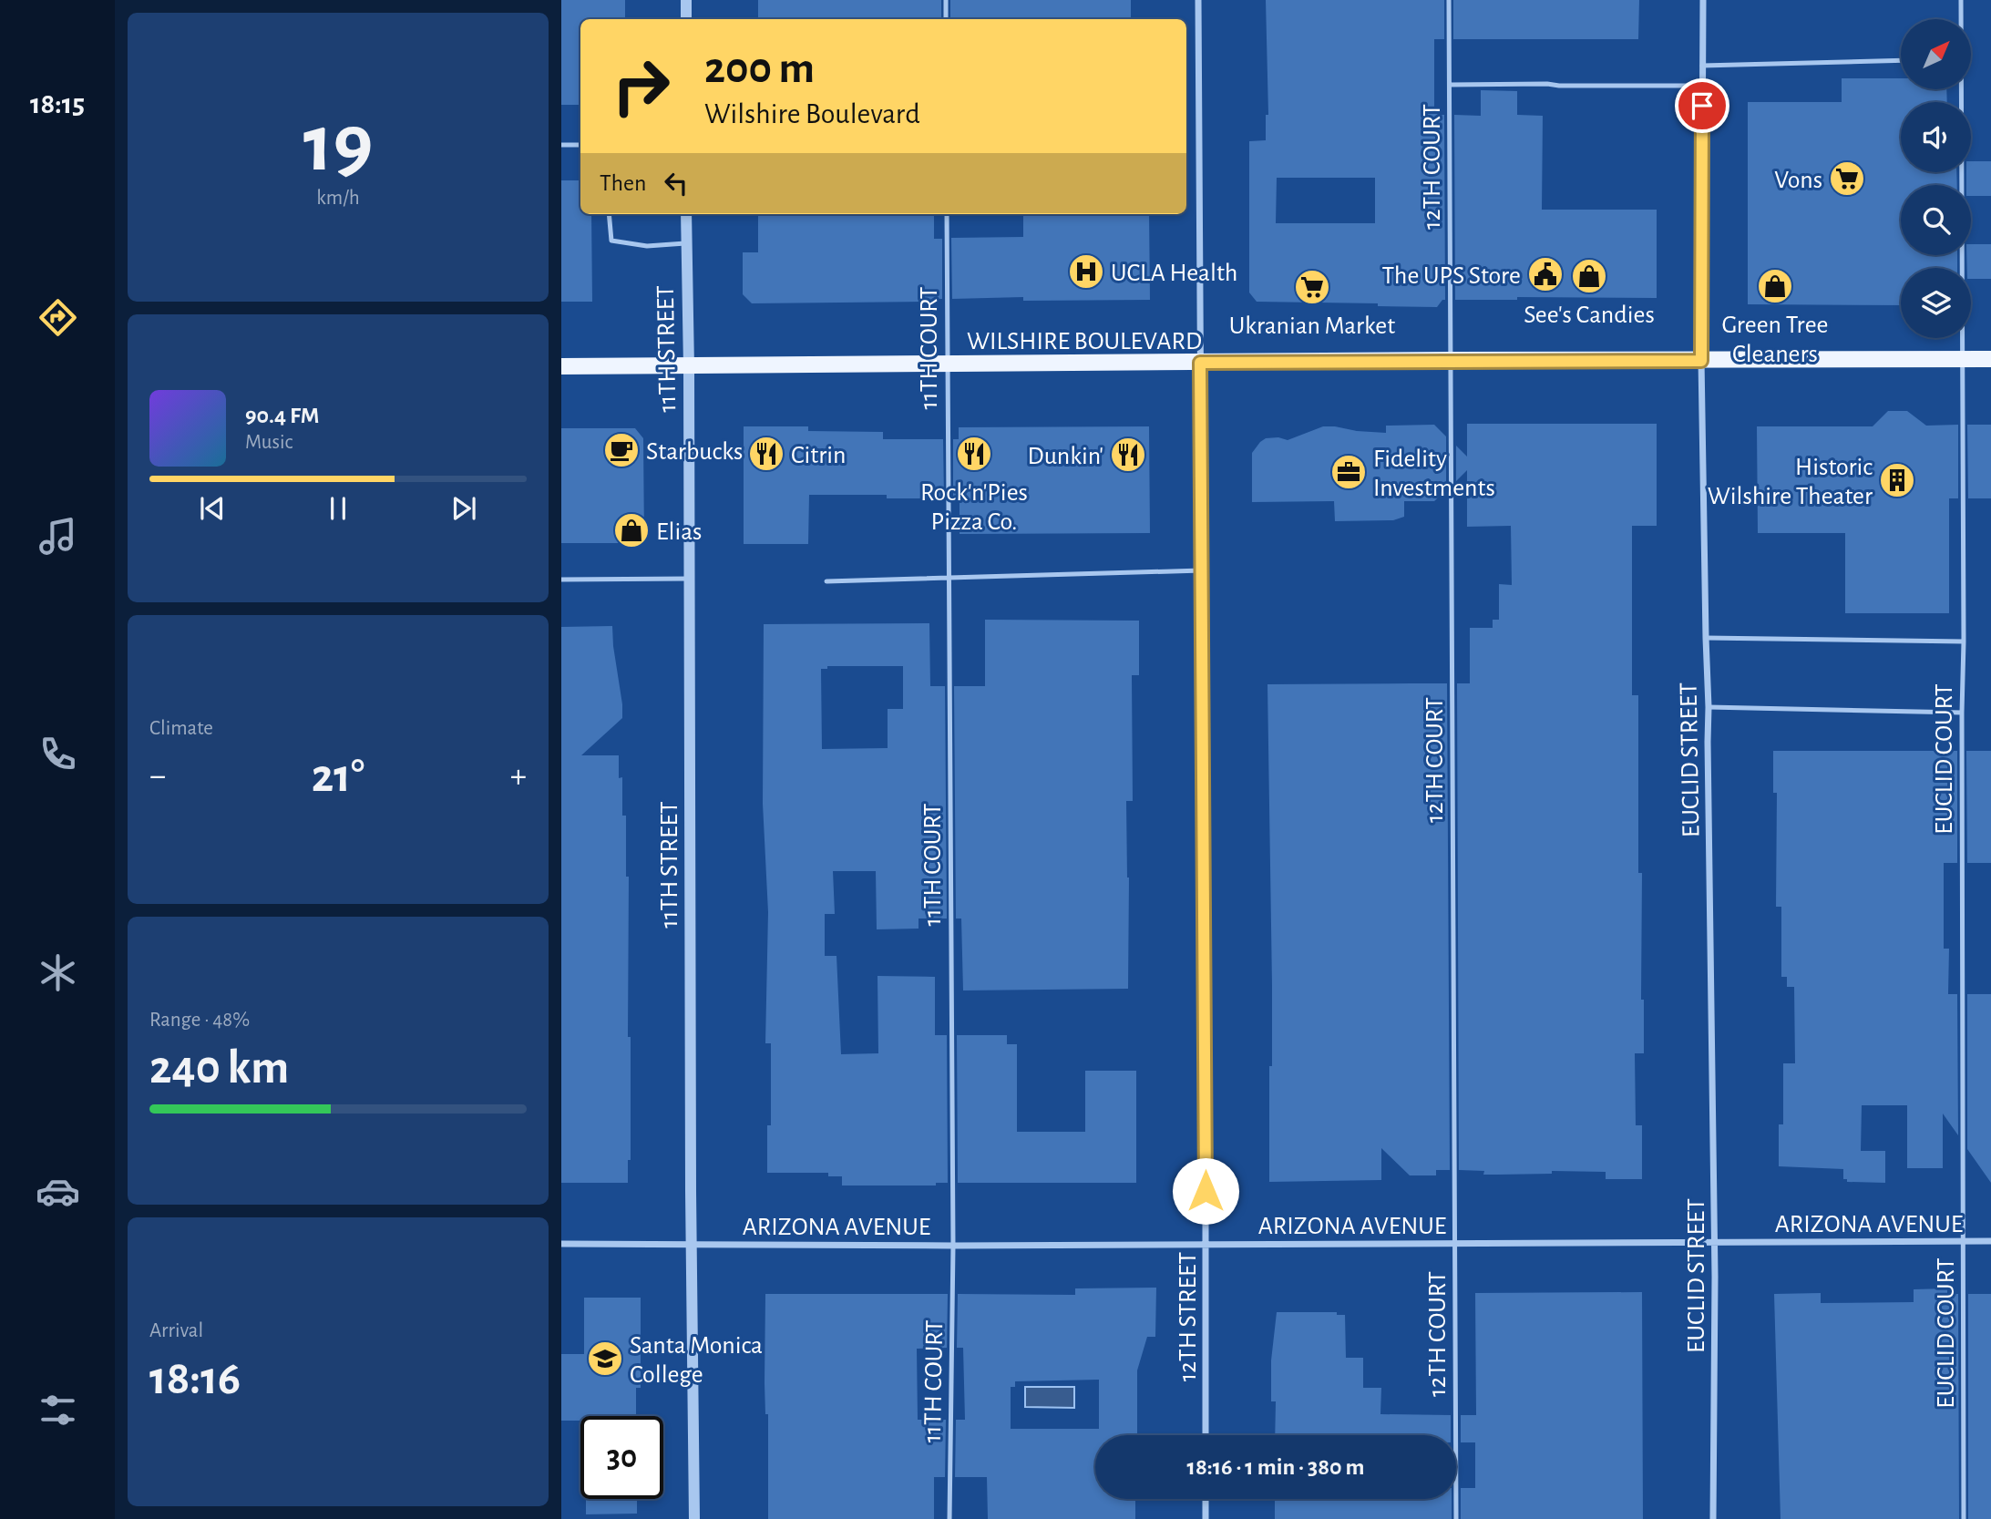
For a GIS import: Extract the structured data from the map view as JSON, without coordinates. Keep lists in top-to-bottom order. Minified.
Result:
{"streets":{"main road":["WILSHIRE BOULEVARD"],"street":["11TH STREET","EUCLID STREET","ARIZONA AVENUE","12TH STREET"],"lane":["12TH COURT","11TH COURT","EUCLID COURT"]},"crossings":[["12TH COURT","WILSHIRE BOULEVARD"],["12TH COURT","ARIZONA AVENUE"],["WILSHIRE BOULEVARD","11TH COURT"],["WILSHIRE BOULEVARD","11TH STREET"],["WILSHIRE BOULEVARD","EUCLID COURT"],["WILSHIRE BOULEVARD","EUCLID STREET"],["WILSHIRE BOULEVARD","12TH STREET"],["11TH COURT","ARIZONA AVENUE"],["11TH STREET","ARIZONA AVENUE"],["EUCLID COURT","ARIZONA AVENUE"],["EUCLID STREET","ARIZONA AVENUE"],["ARIZONA AVENUE","12TH STREET"]],"places":{"supermarket":["Vons","Ukranian Market"],"hospital":["UCLA Health"],"public building":["The UPS Store"],"shop":["See's Candies","Green Tree Cleaners","Elias"],"cafe":["Starbucks"],"restaurant":["Citrin","Rock'n'Pies Pizza Co.","Dunkin'"],"office":["Fidelity Investments"],"building":["Historic Wilshire Theater"],"school or university":["Santa Monica College"]},"north":"top right","page":{"tabs":"18:15","tile":[["19","km/h"],"Climate",["Range · 48%","240 km"],["Arrival","18:16"]],"turn":["200 m","Wilshire Boulevard"],"then":"Then","song":["90.4 FM","Music"],"heat":["−","21°","+"],"limit":"30","trip":"18:16 · 1 min · 380 m"}}
